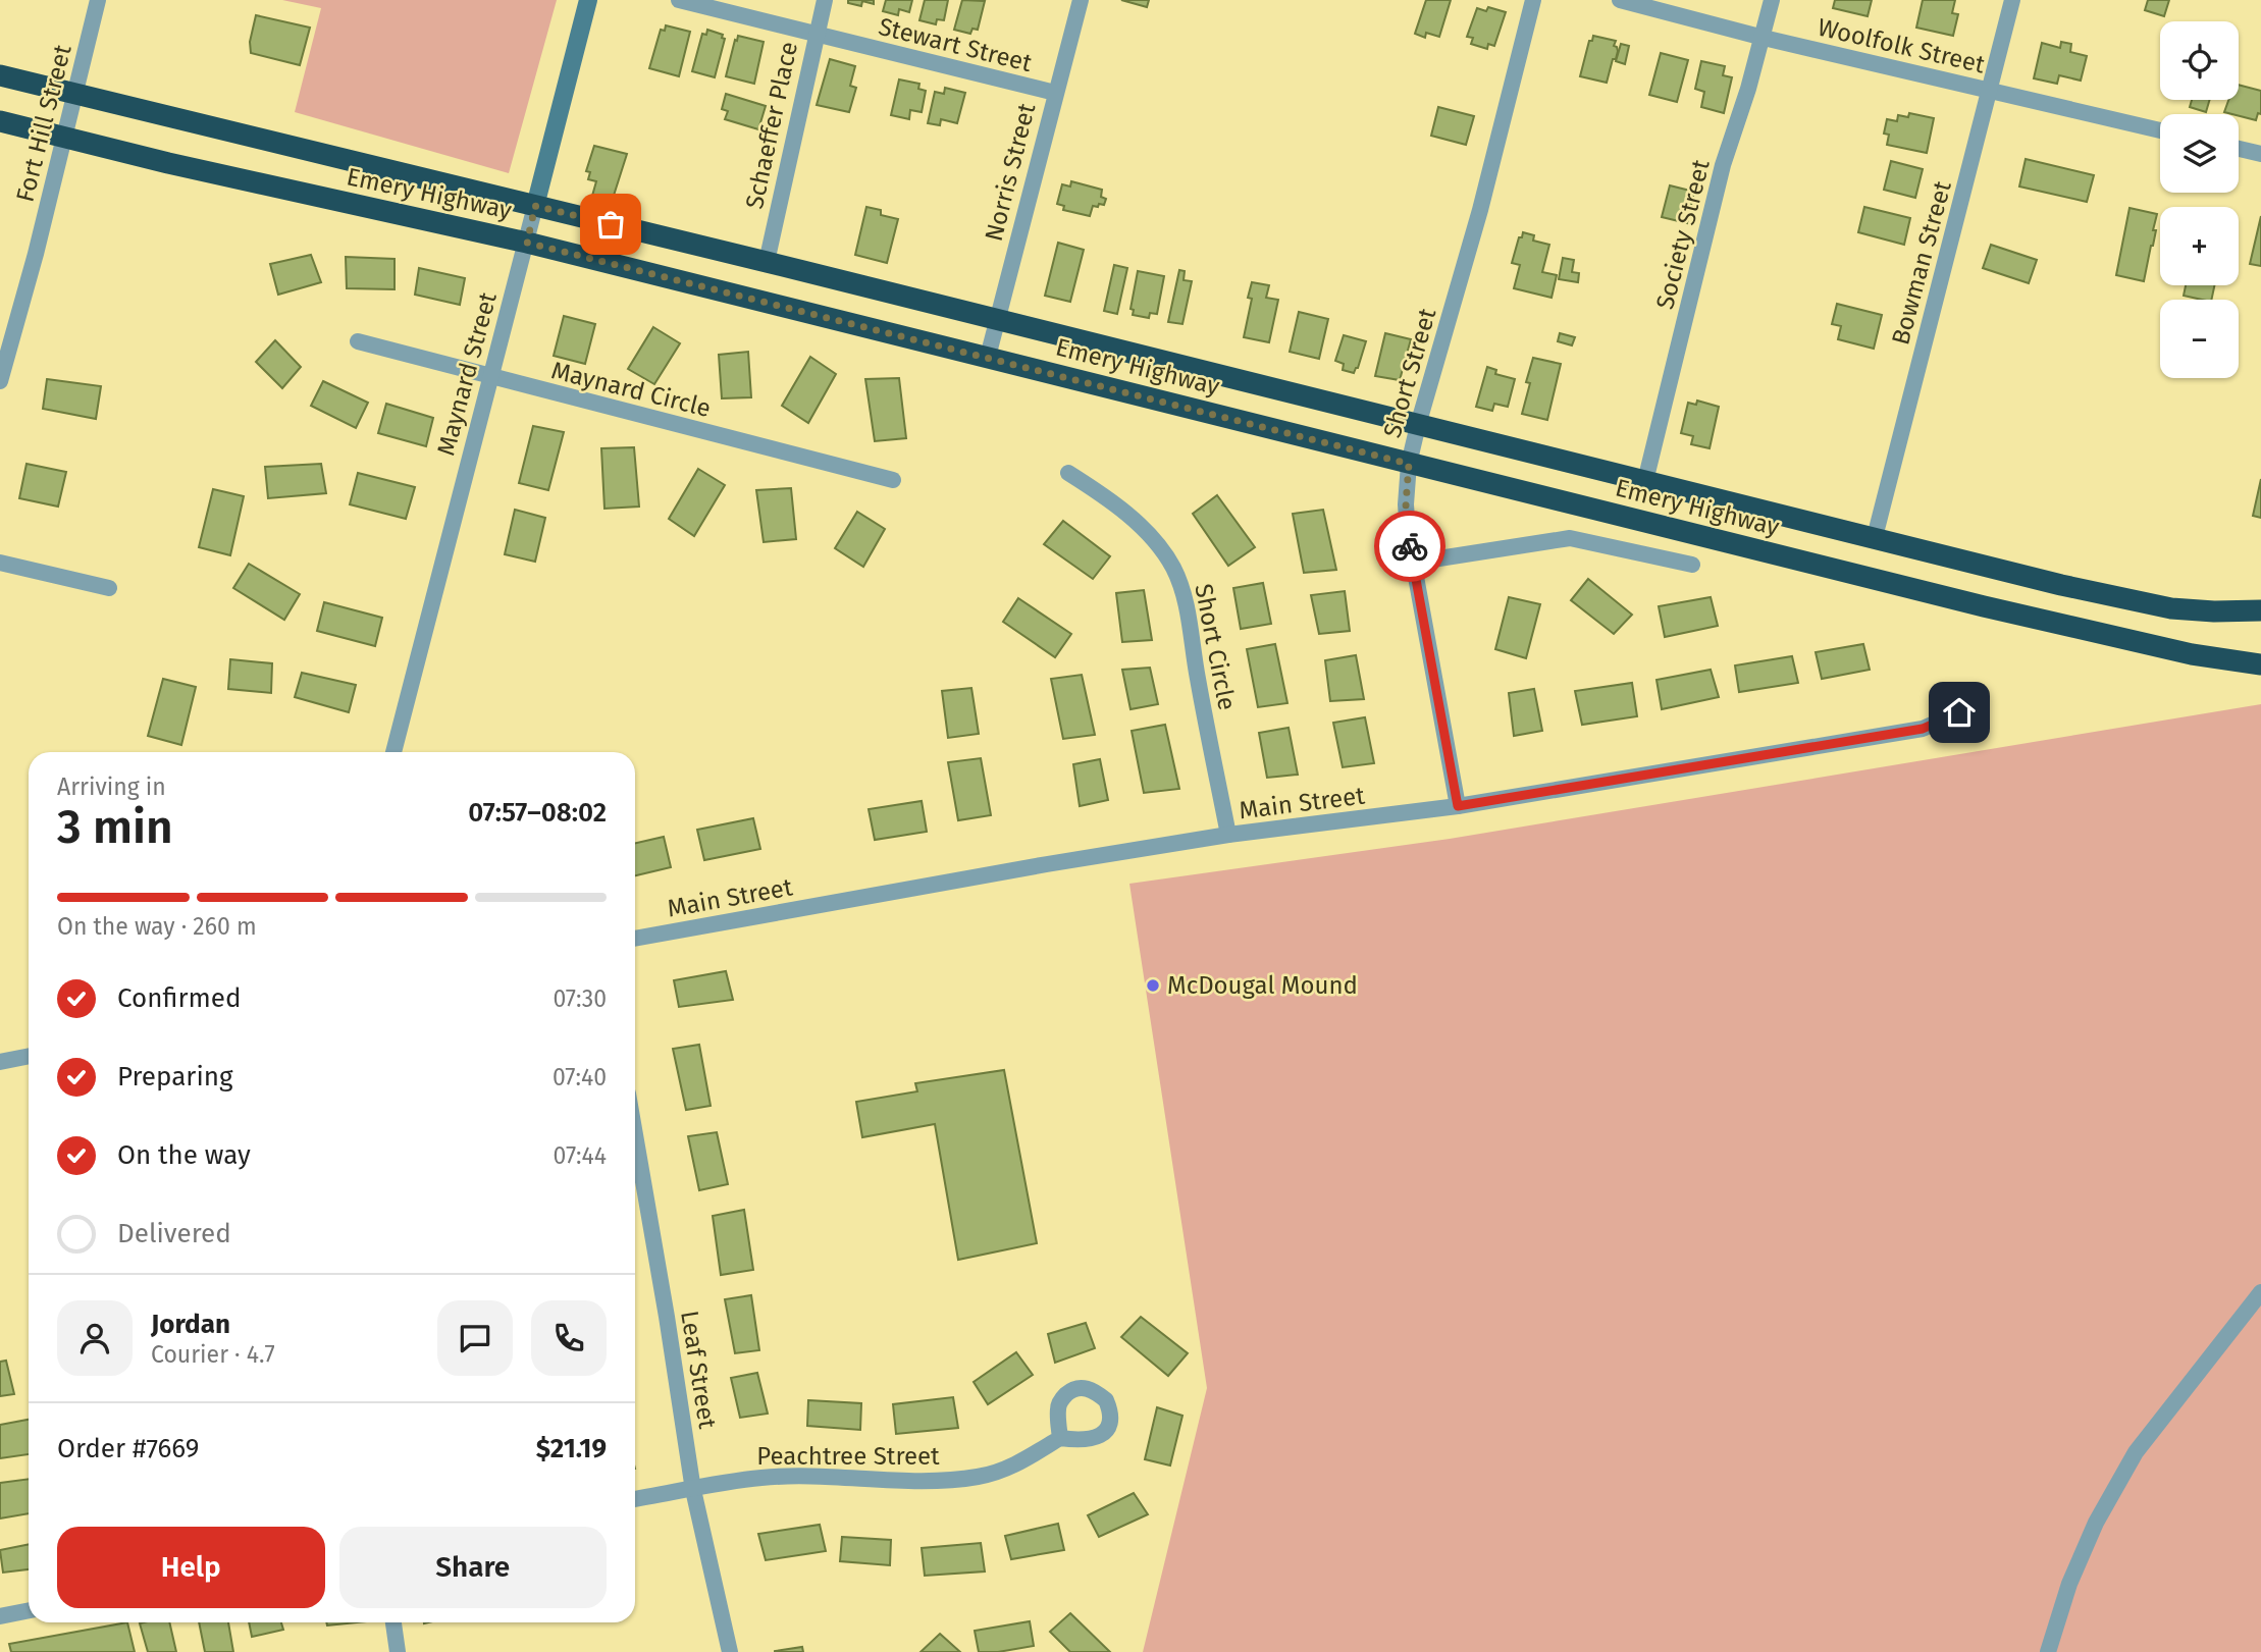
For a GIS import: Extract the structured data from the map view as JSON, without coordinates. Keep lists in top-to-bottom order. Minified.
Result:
{"streets":{"highway":["Emery Highway"],"street":["Stewart Street","Woolfolk Street","Fort Hill Street","Schaeffer Place","Norris Street","Society Street","Bowman Street","Short Street","Maynard Street","Maynard Circle","Short Circle","Main Street","Leaf Street","Peachtree Street"]},"crossings":[["Stewart Street","Schaeffer Place"],["Stewart Street","Norris Street"],["Woolfolk Street","Society Street"],["Woolfolk Street","Bowman Street"],["Fort Hill Street","Emery Highway"],["Schaeffer Place","Emery Highway"],["Norris Street","Emery Highway"],["Emery Highway","Society Street"],["Emery Highway","Bowman Street"],["Emery Highway","Short Street"],["Emery Highway","Maynard Street"],["Short Street","Main Street"],["Maynard Street","Maynard Circle"],["Short Circle","Main Street"],["Leaf Street","Peachtree Street"]],"places":["McDougal Mound"],"page":{"map_buttons":["+","−"],"heading":["3 min","Arriving in","07:57–08:02"],"panel":["Jordan","Courier · 4.7","Order #7669","$21.19"],"bar":"On the way · 260 m","list":[["Confirmed","07:30"],["Preparing","07:40"],["On the way","07:44"],"Delivered"],"buttons":["Help","Share"]}}
